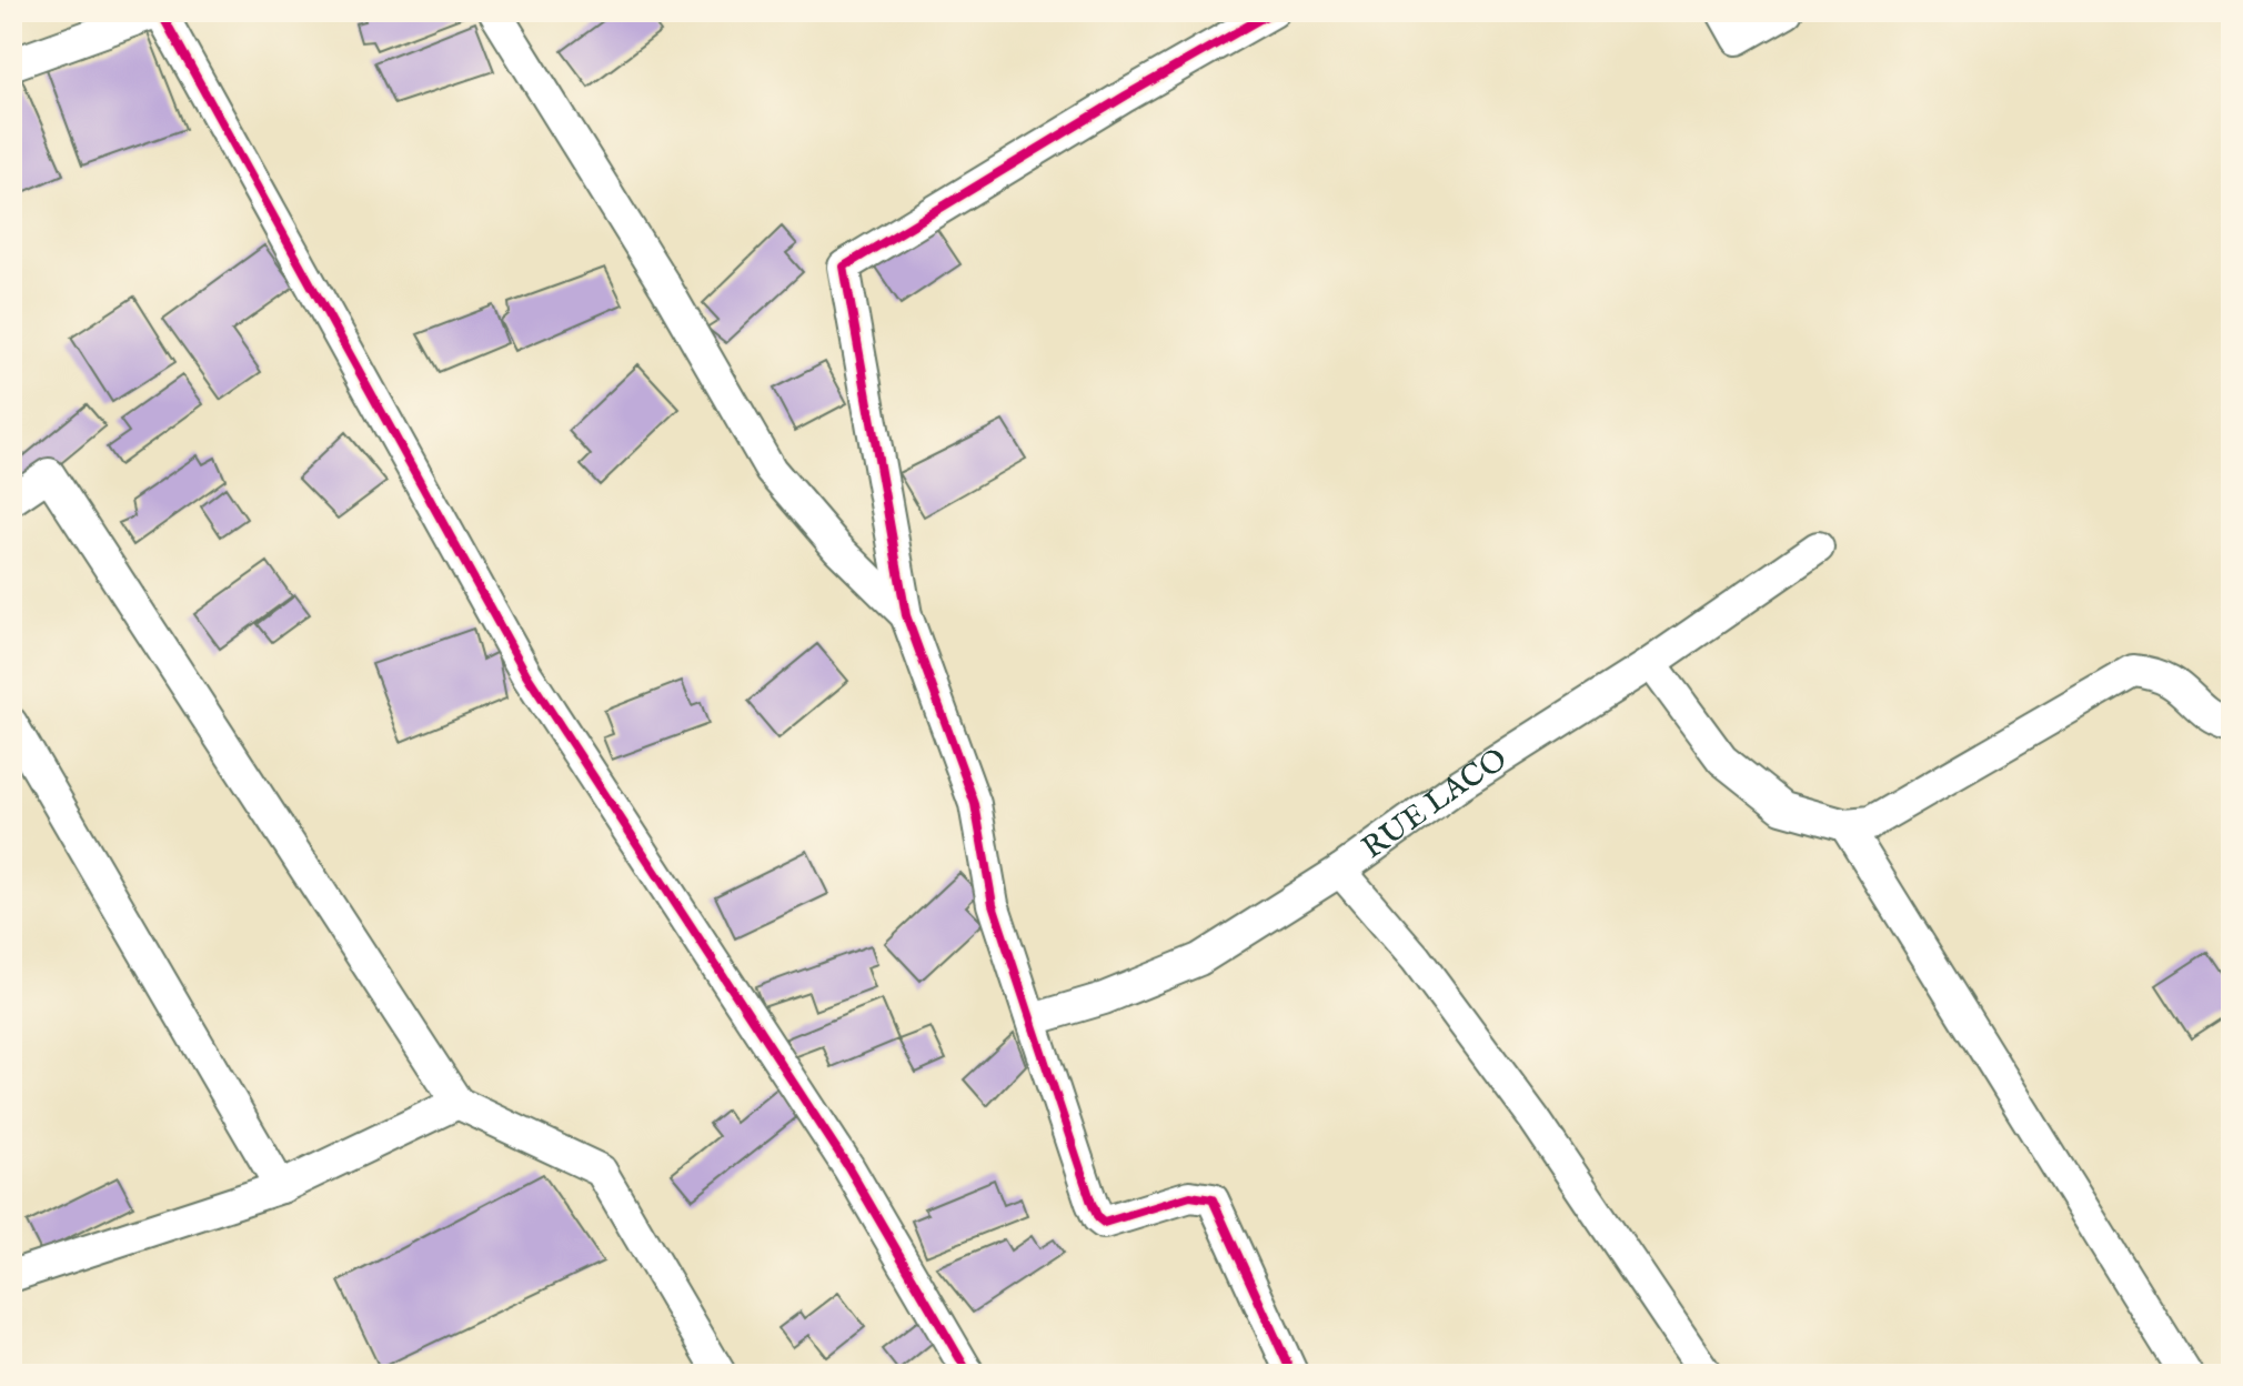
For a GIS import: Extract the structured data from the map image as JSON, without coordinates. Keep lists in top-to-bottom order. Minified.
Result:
{"streets":{"street":["RUE LACO"]}}
